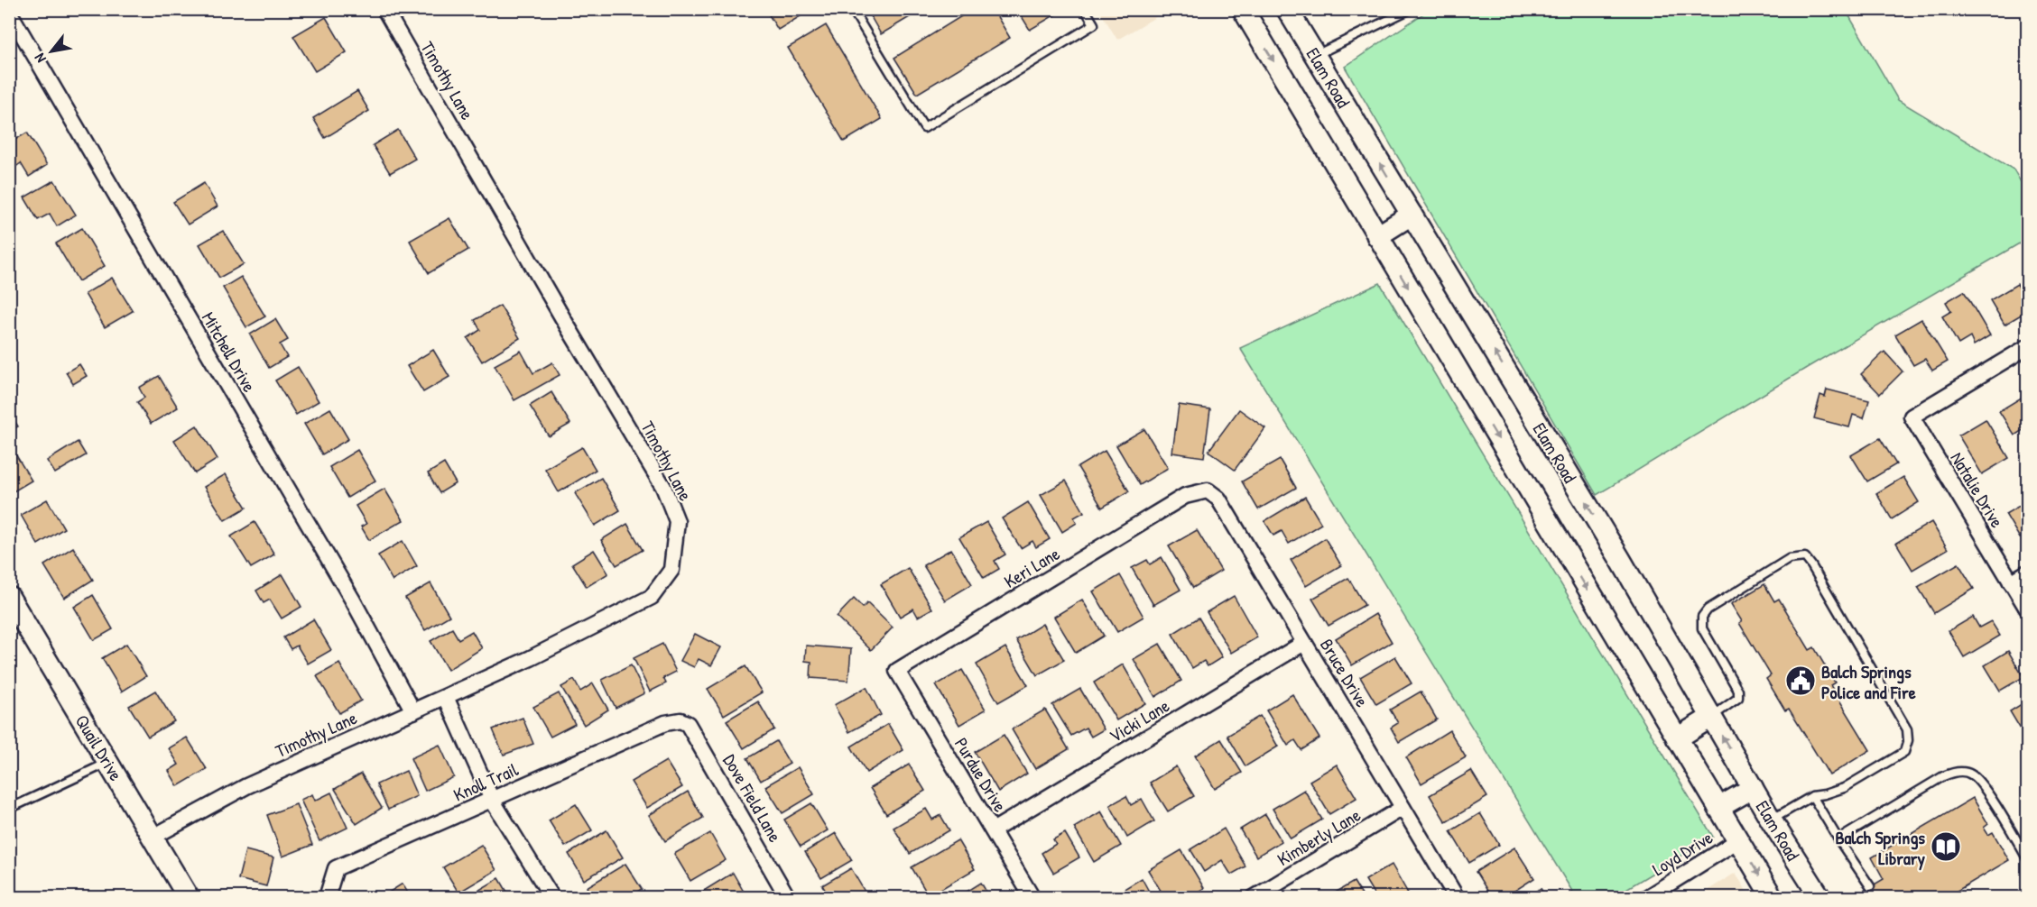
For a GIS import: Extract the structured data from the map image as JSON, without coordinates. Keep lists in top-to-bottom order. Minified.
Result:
{"streets":{"main road":["Elam Road","Quail Drive"],"street":["Timothy Lane","Mitchell Drive","Natalie Drive","Keri Lane","Bruce Drive","Vicki Lane","Purdue Drive","Knoll Trail","Dove Field Lane","Kimberly Lane","Loyd Drive"]},"crossings":[["Timothy Lane","Mitchell Drive"],["Timothy Lane","Quail Drive"],["Keri Lane","Bruce Drive"],["Keri Lane","Purdue Drive"],["Bruce Drive","Vicki Lane"],["Bruce Drive","Kimberly Lane"],["Vicki Lane","Purdue Drive"],["Knoll Trail","Dove Field Lane"]],"places":{"public building":["Balch Springs Police and Fire"],"library":["Balch Springs Library"]},"north":"bottom left"}
